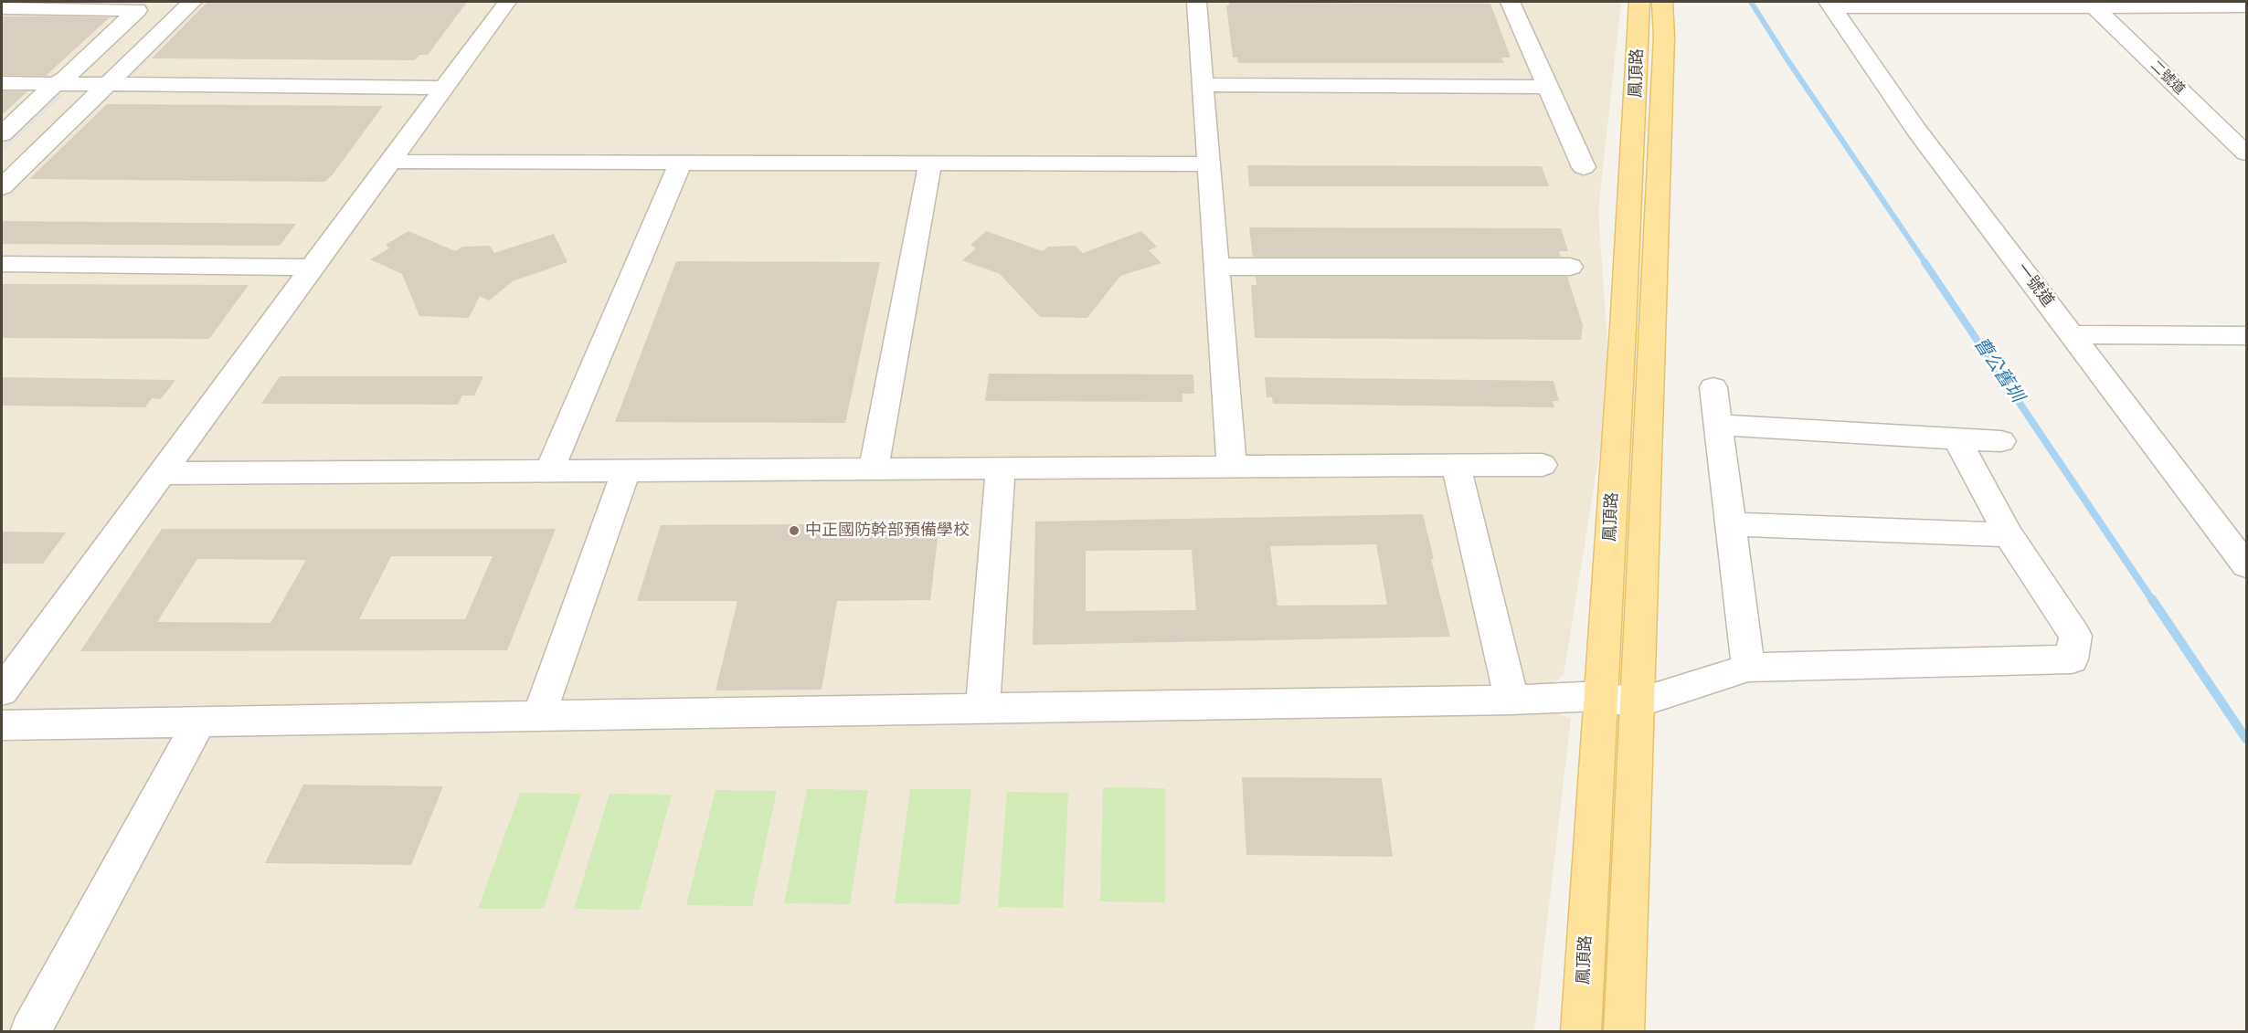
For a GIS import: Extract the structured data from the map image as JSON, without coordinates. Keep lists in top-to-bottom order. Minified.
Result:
{"streets":{"main road":["鳳頂路"],"street":["二號道","一號道"]},"water":["曹公舊圳"],"places":["中正國防幹部預備學校"]}
